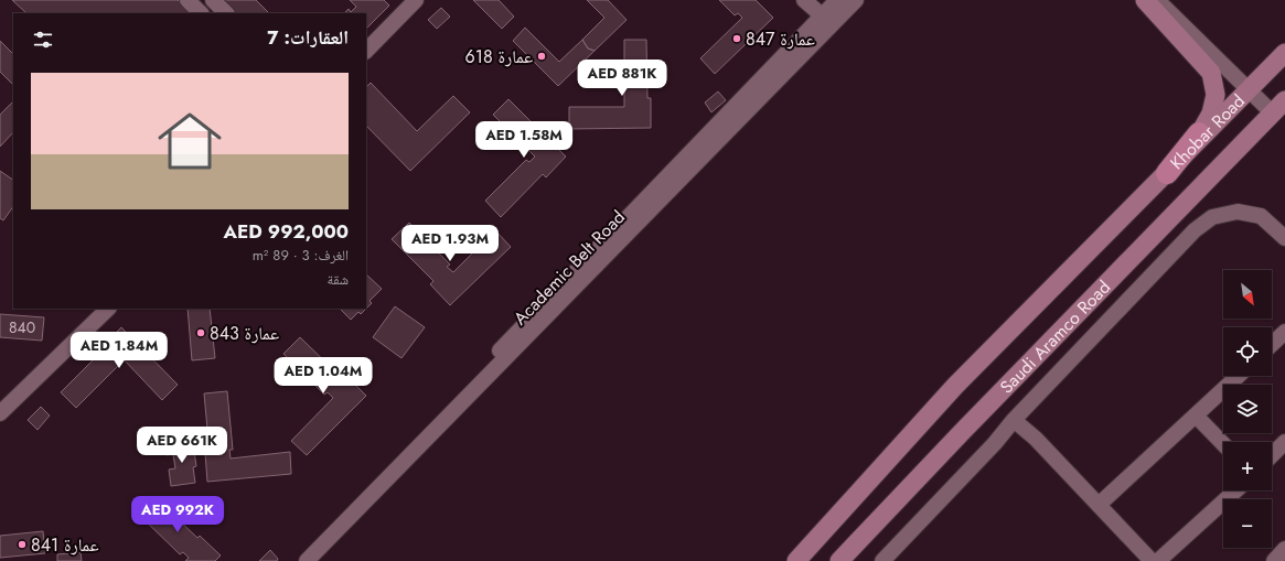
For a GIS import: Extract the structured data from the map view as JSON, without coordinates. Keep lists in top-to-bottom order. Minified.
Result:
{"streets":{"main road":["Khobar Road","Saudi Aramco Road"],"street":["Academic Belt Road"]},"crossings":[["Khobar Road","Saudi Aramco Road"]],"places":["عمارة 847","عمارة 618","عمارة 843","عمارة 841"],"house_numbers":["840"],"north":"bottom right","page":{"heading":"العقارات: 7","price":["AED 881K","AED 1.58M","AED 1.93M","AED 1.84M","AED 1.04M","AED 661K","AED 992K"],"list":[{"name":"AED 992,000","note":"الغرف: 3 · 89 m² · شقة"}],"map_buttons":["+","−"]}}
